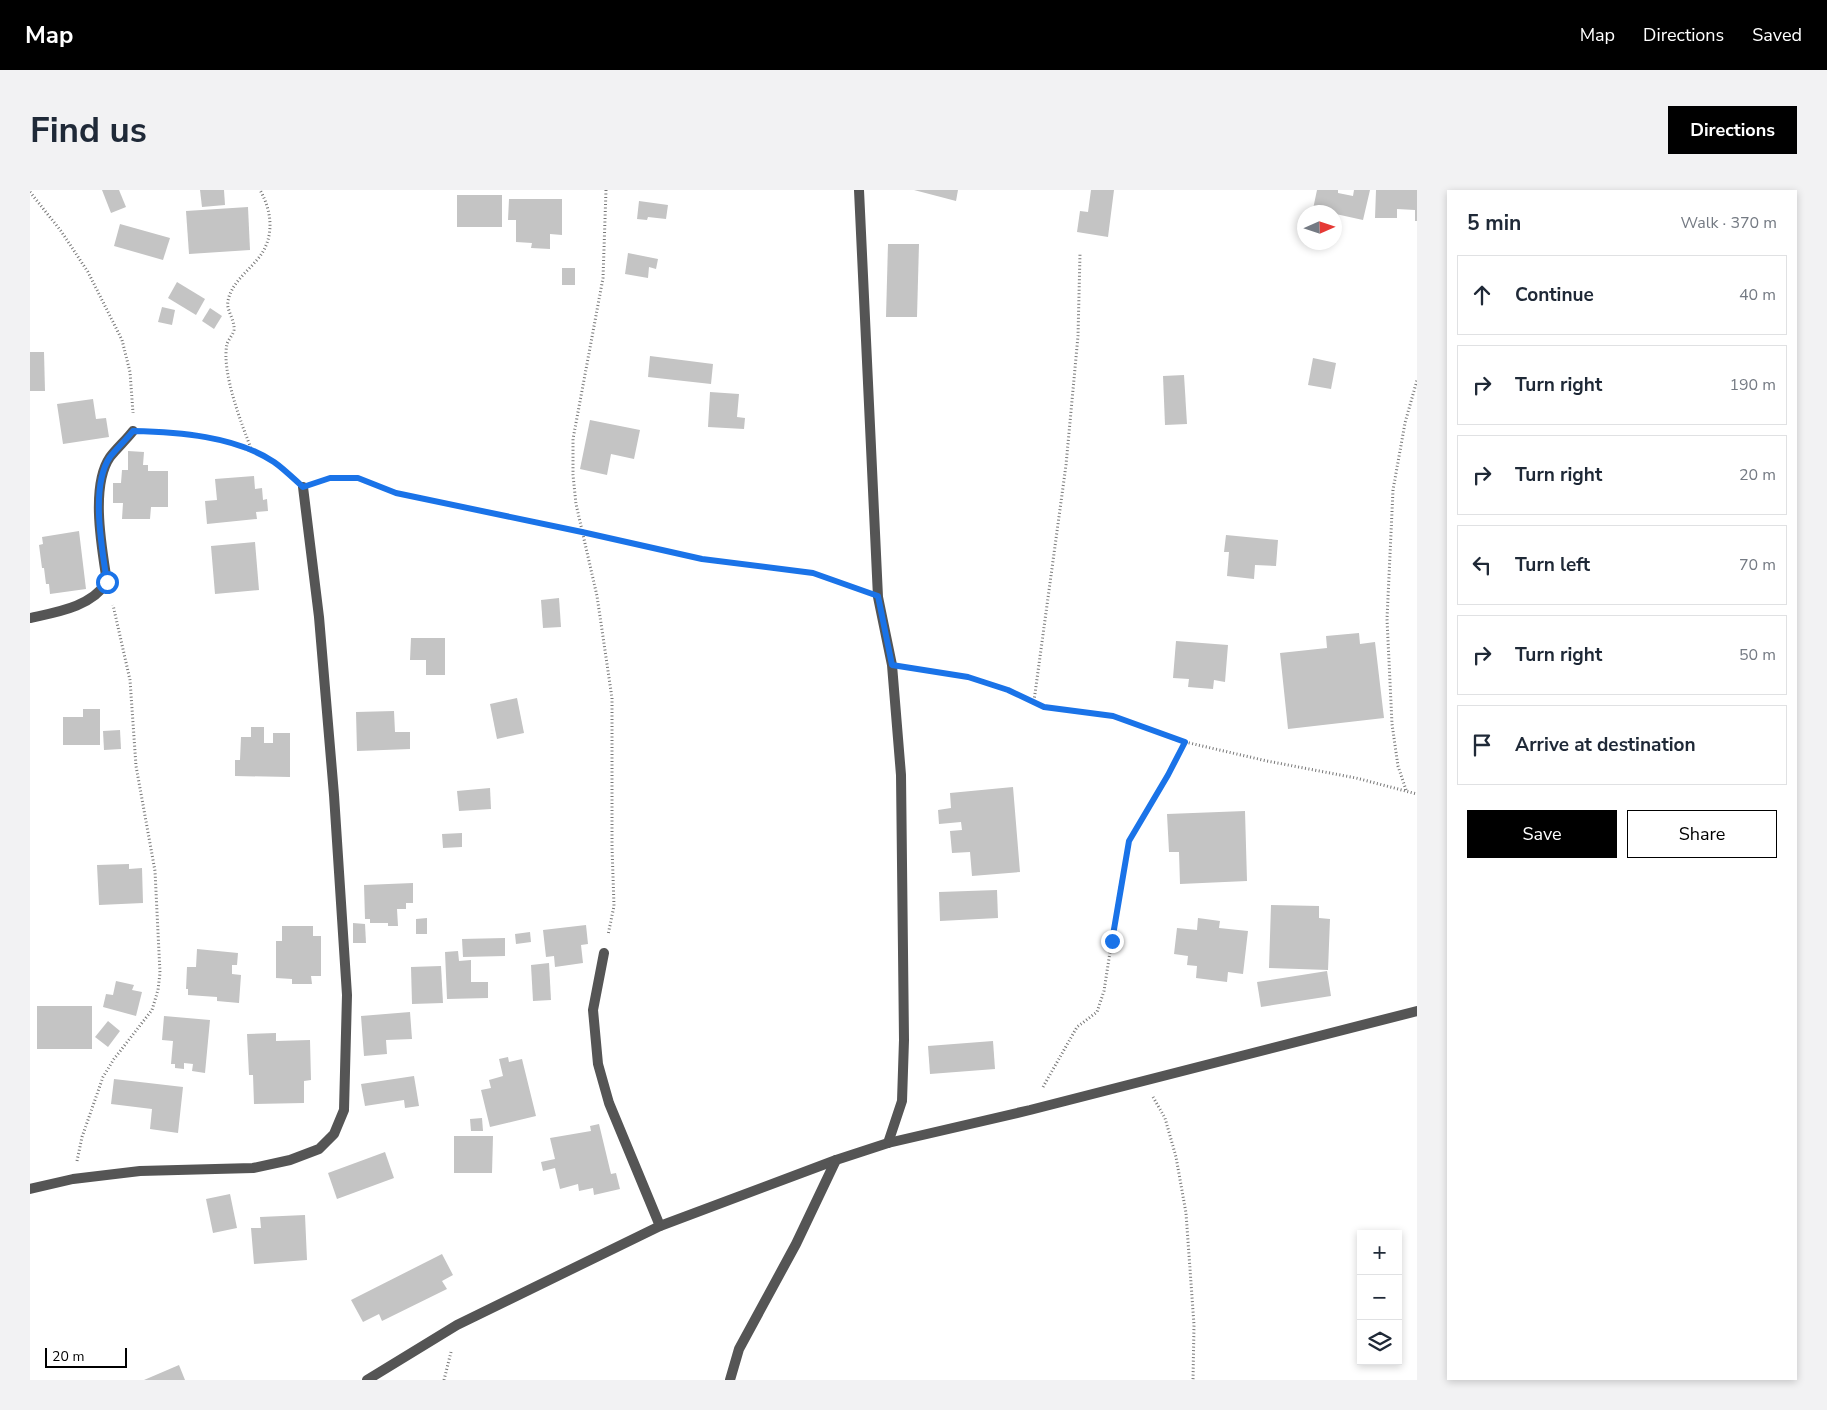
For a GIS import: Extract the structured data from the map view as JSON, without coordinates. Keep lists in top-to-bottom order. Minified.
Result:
{"scale_bar":"20 m","north":"right","page":{"header":"Map","nav":["Map","Directions","Saved"],"buttons":["Directions",["Save","Share"]],"title":"Find us","heading":["5 min","Walk · 370 m"],"list":[["Continue","40 m"],["Turn right","190 m"],["Turn right","20 m"],["Turn left","70 m"],["Turn right","50 m"],"Arrive at destination"],"map_buttons":["+","−"],"scale":"20 m"}}
